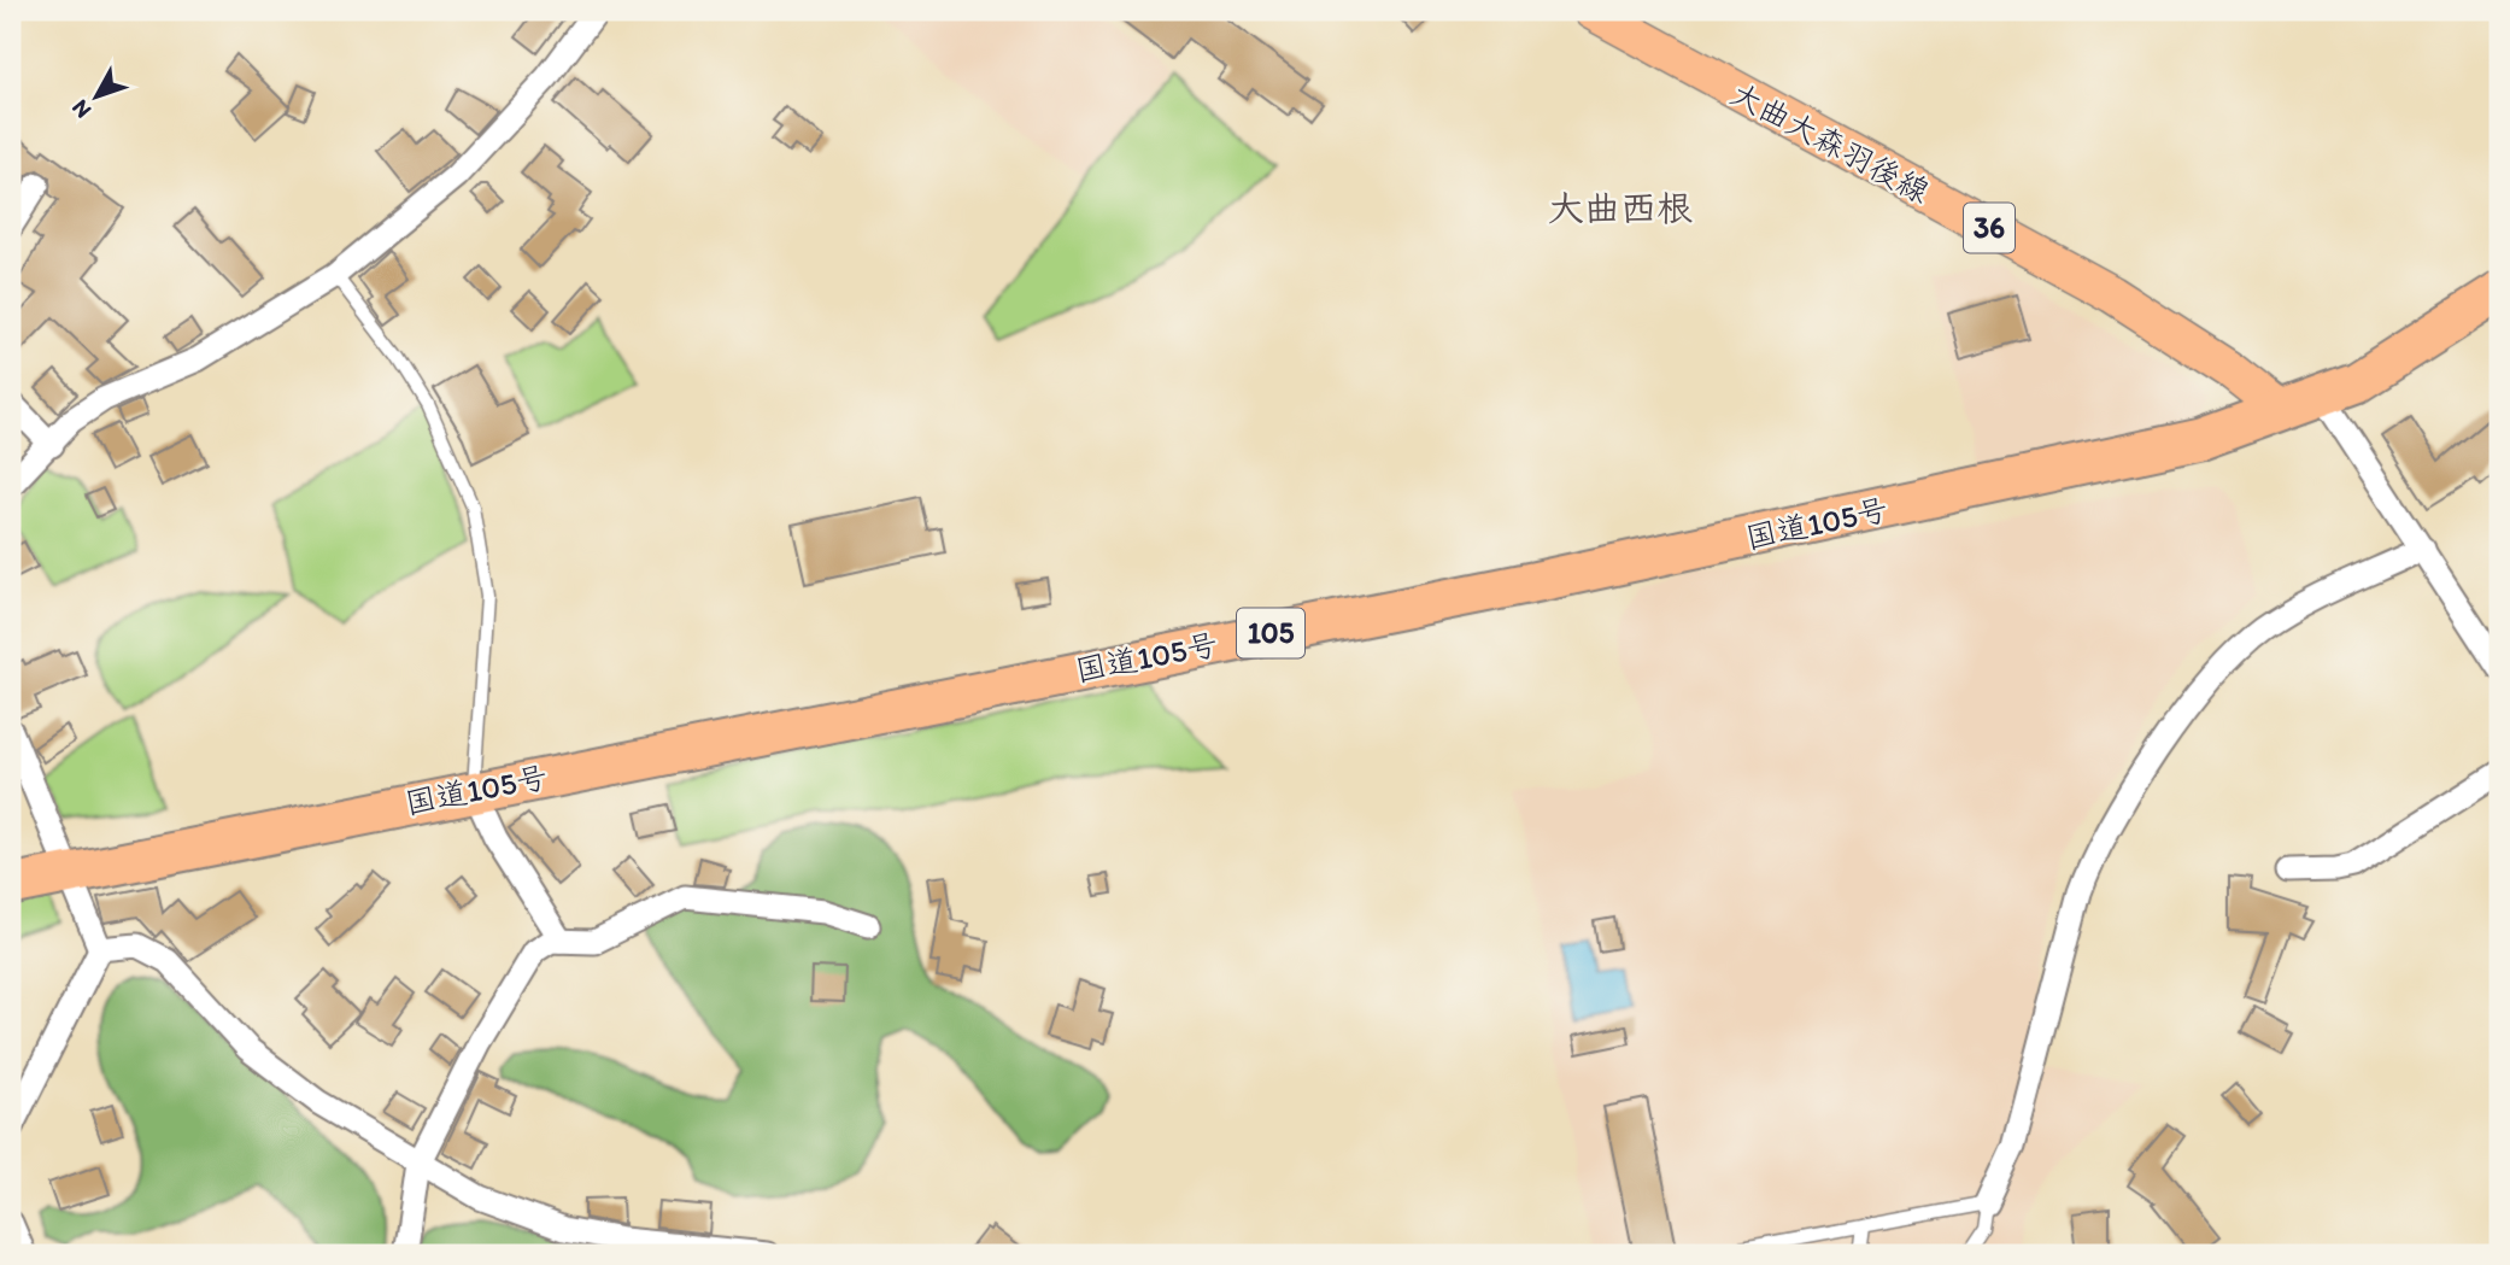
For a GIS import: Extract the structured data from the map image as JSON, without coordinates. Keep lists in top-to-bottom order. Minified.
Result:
{"streets":{"highway":["国道105号","105"],"main road":["大曲大森羽後線","36"]},"crossings":[["大曲大森羽後線","国道105号"]],"districts":["大曲西根"],"north":"bottom left"}
